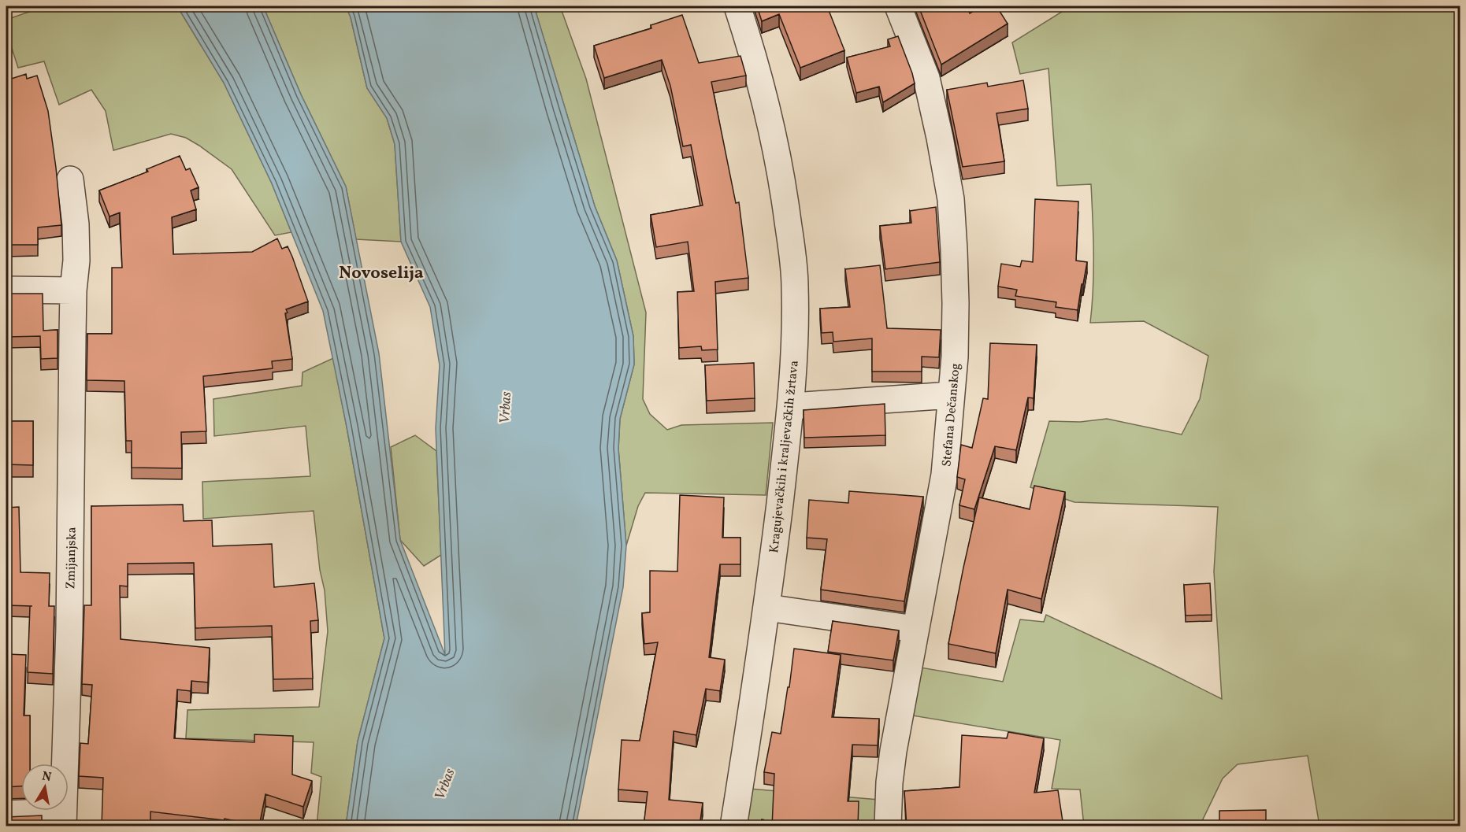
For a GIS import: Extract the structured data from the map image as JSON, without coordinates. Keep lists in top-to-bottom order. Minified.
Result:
{"streets":{"street":["Stefana Dečanskog","Kragujevačkih i kraljevačkih žrtava","Zmijanjska"]},"districts":["Novoselija"],"water":["Vrbas"],"north":"top"}
